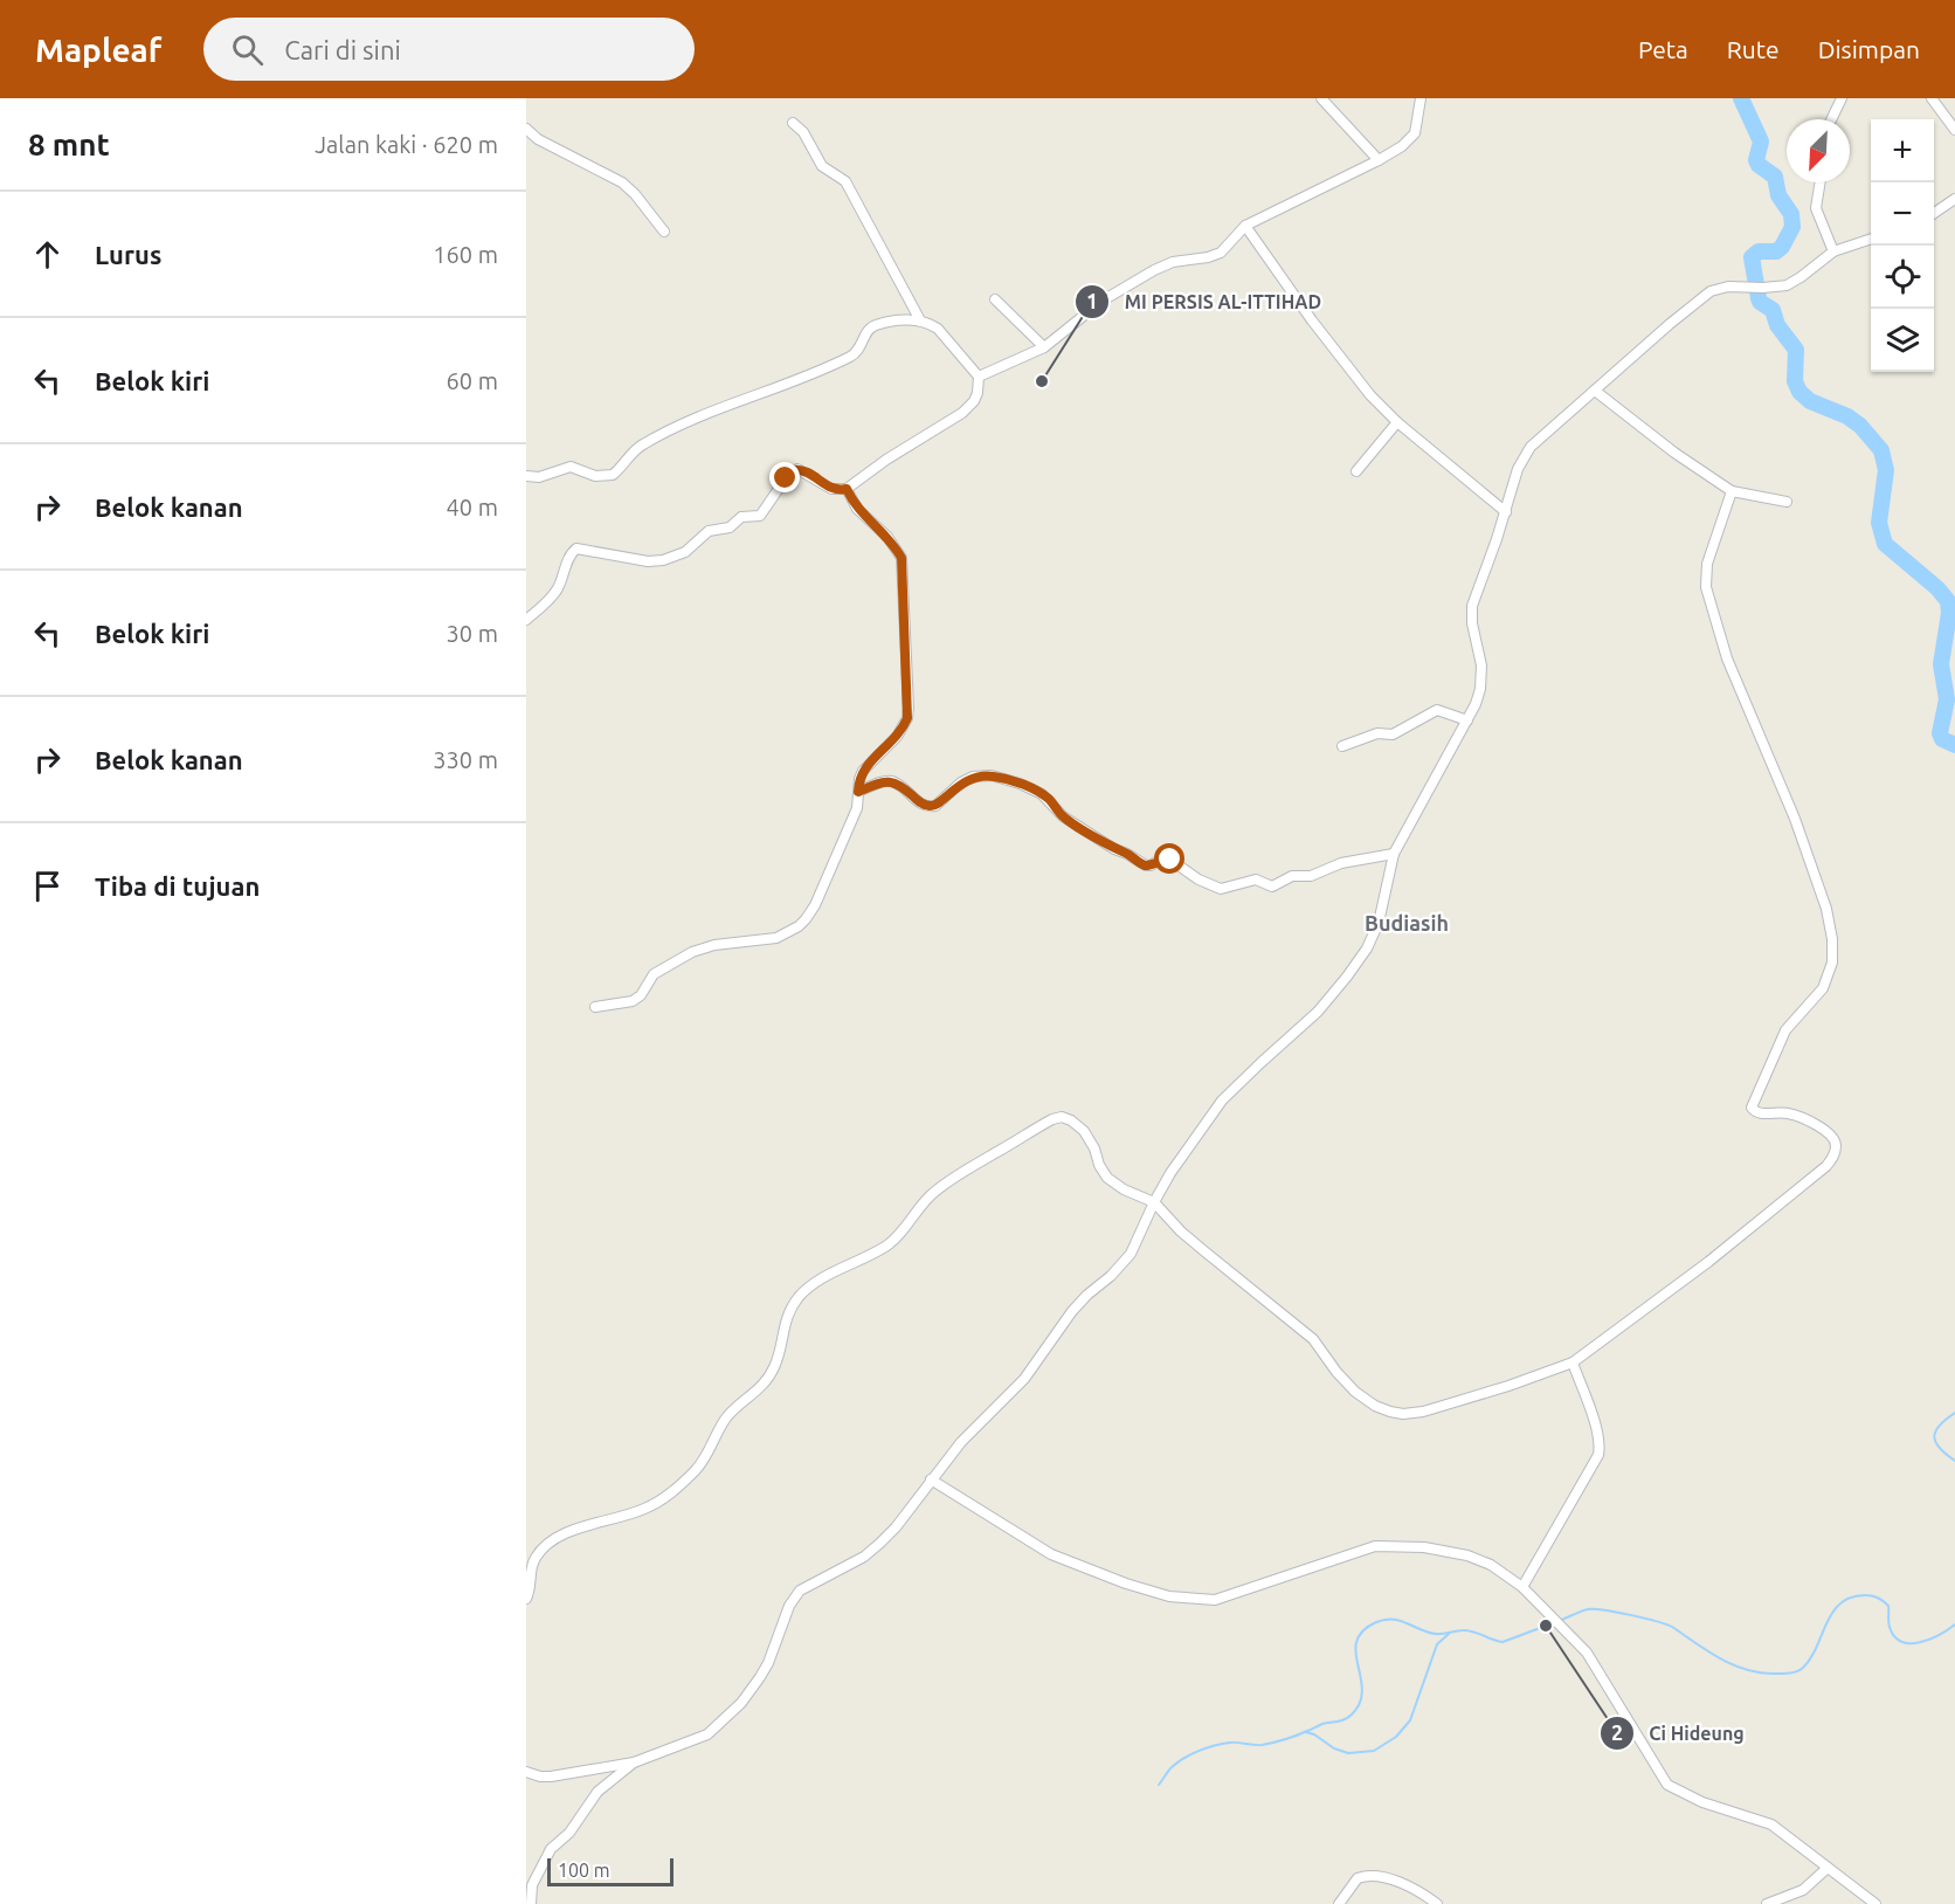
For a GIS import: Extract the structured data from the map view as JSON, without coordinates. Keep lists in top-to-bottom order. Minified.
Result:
{"districts":["Budiasih"],"places":["MI PERSIS AL-ITTIHAD","Ci Hideung"],"scale_bar":"100 m","north":"bottom left","page":{"header":"Mapleaf","search":"Cari di sini","nav":["Peta","Rute","Disimpan"],"heading":["8 mnt","Jalan kaki · 620 m"],"map_buttons":["+","−"],"list":[["Lurus","160 m"],["Belok kiri","60 m"],["Belok kanan","40 m"],["Belok kiri","30 m"],["Belok kanan","330 m"],"Tiba di tujuan"],"scale":"100 m"}}
